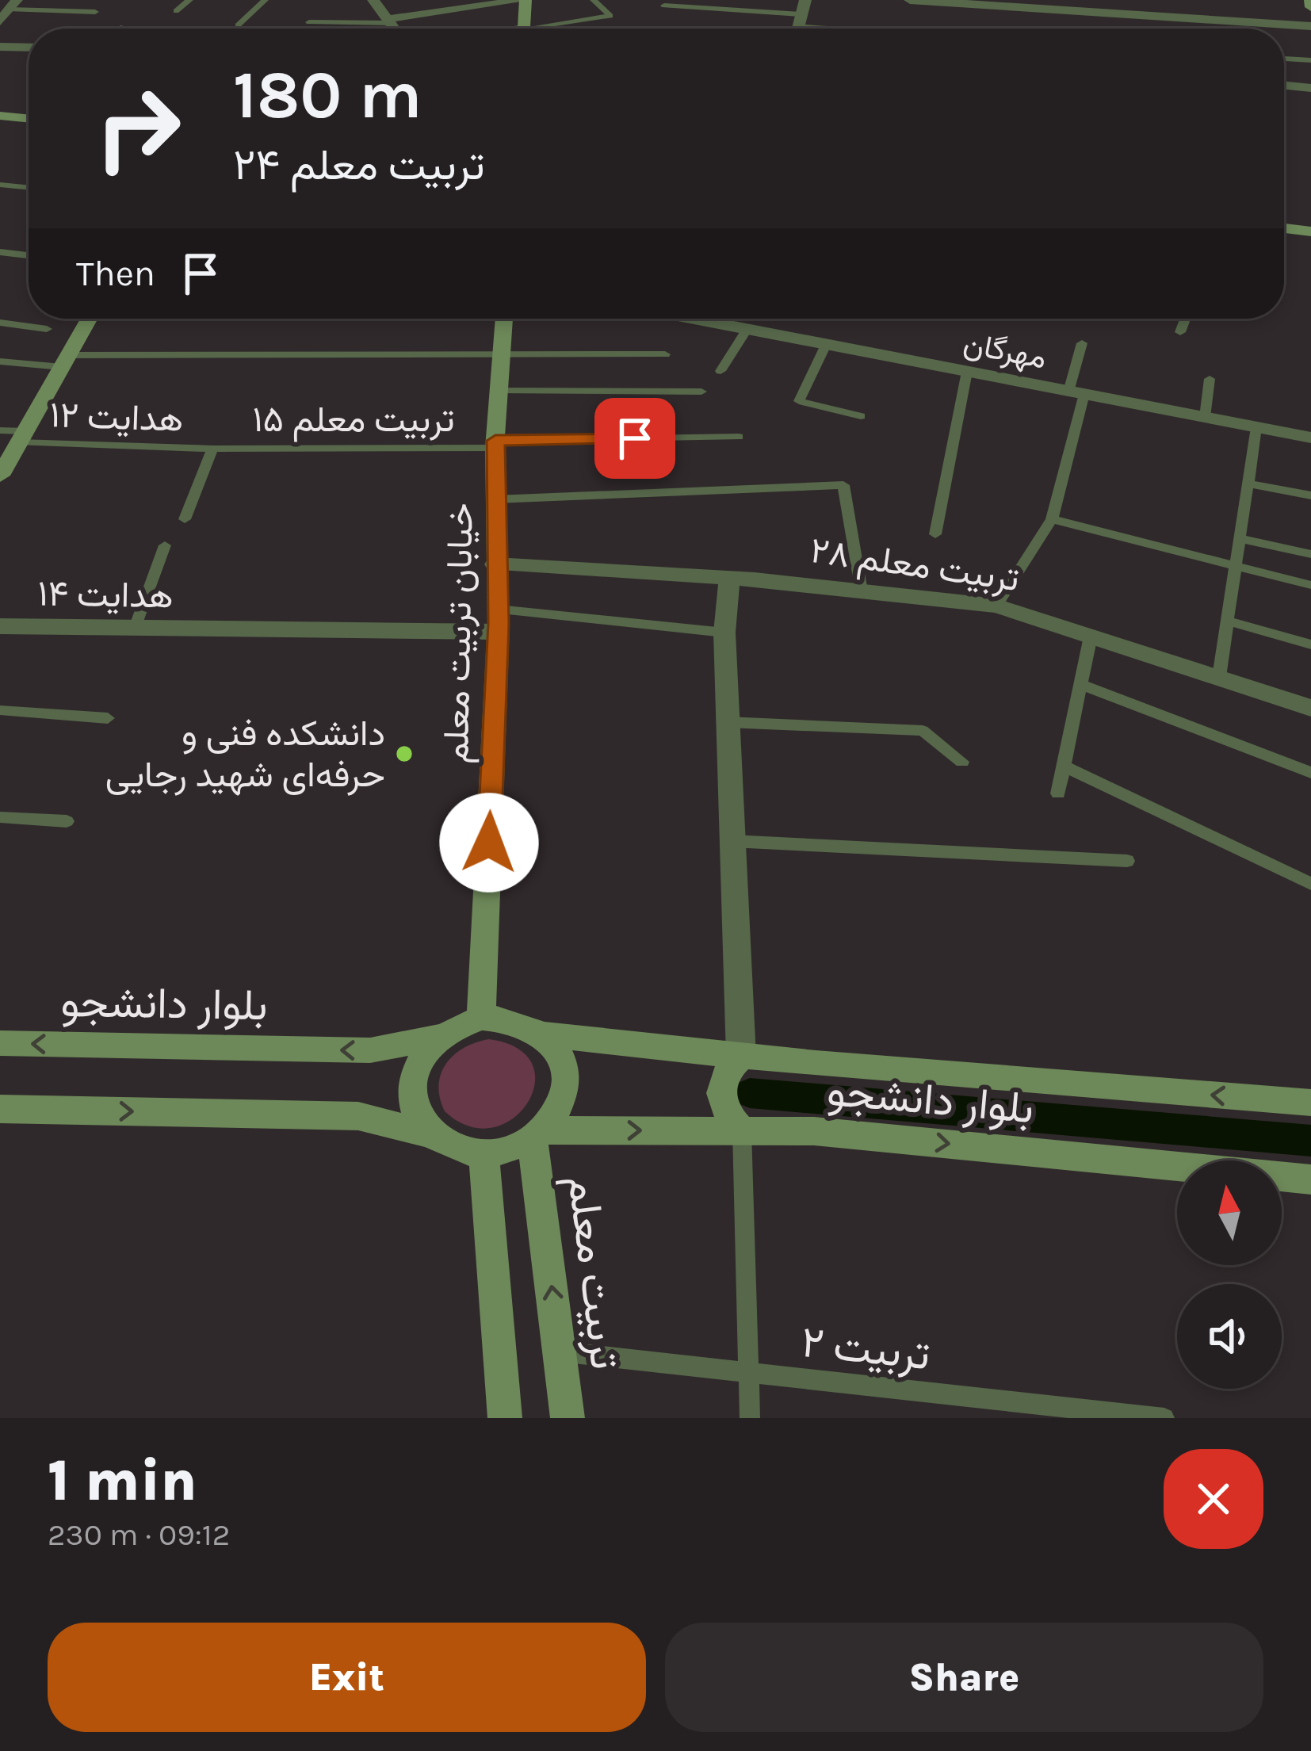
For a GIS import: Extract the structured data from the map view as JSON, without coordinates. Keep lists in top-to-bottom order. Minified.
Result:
{"streets":{"street":["مهرگان","تربیت معلم ۲۸","هدایت ۱۴","خیابان تربیت معلم","بلوار دانشجو","تربیت معلم"],"lane":["هدایت ۱۲","تربیت معلم ۱۵","تربیت ۲"]},"crossings":[["هدایت ۱۲","تربیت معلم ۱۵"],["تربیت معلم ۱۵","خیابان تربیت معلم"],["تربیت معلم ۲۸","خیابان تربیت معلم"],["هدایت ۱۴","خیابان تربیت معلم"],["خیابان تربیت معلم","بلوار دانشجو"],["خیابان تربیت معلم","تربیت معلم"],["بلوار دانشجو","تربیت معلم"],["تربیت معلم","تربیت ۲"]],"places":["دانشکده فنی و حرفه‌ای شهید رجایی"],"north":"top","page":{"turn":["180 m","تربیت معلم ۲۴"],"then":"Then","heading":["1 min","230 m · 09:12"],"buttons":["Exit","Share"]}}
